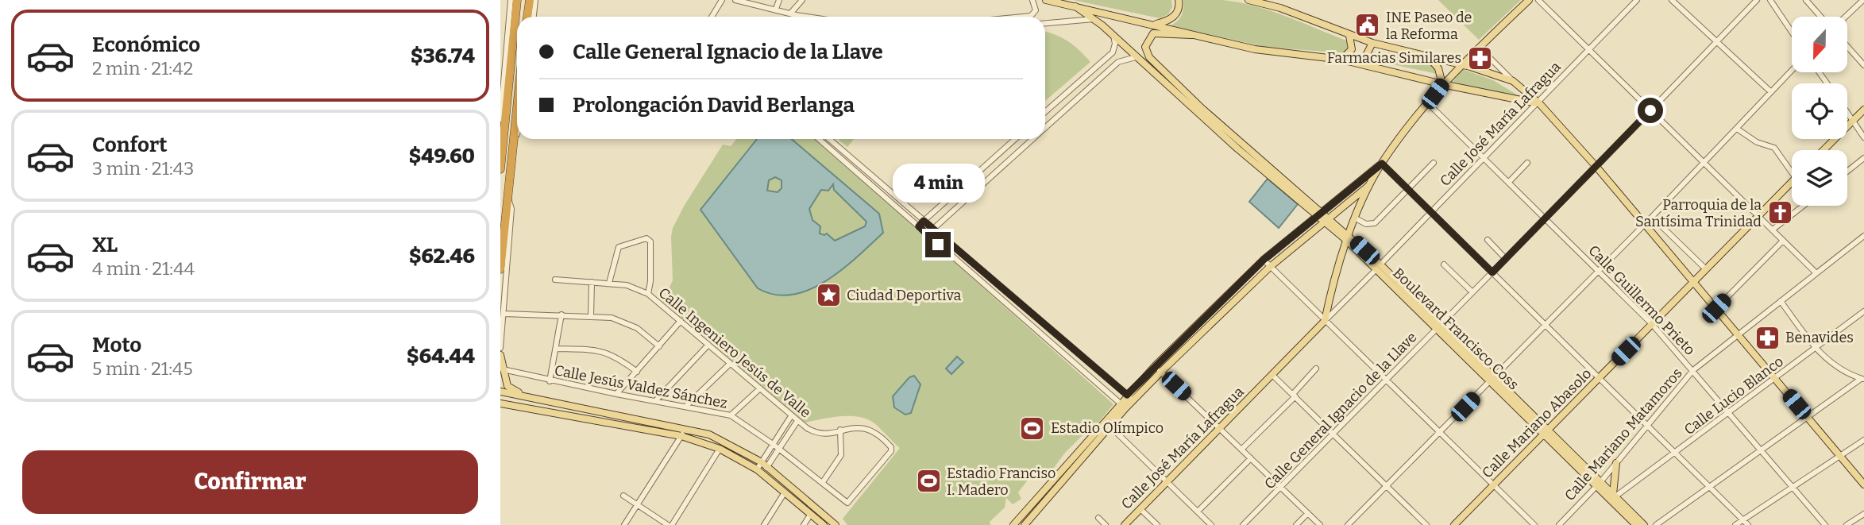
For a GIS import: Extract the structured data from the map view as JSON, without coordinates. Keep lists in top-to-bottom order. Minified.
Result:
{"streets":{"main road":["Calle José María Lafragua","Boulevard Francisco Coss","Calle Mariano Abasolo"],"street":["Calle Guillermo Prieto","Calle Ingeniero Jesús de Valle","Calle Jesús Valdez Sánchez","Calle Lucio Blanco","Calle General Ignacio de la Llave","Calle Mariano Matamoros"]},"crossings":[["Calle José María Lafragua","Calle Guillermo Prieto"],["Calle José María Lafragua","Boulevard Francisco Coss"],["Calle Guillermo Prieto","Calle Lucio Blanco"],["Calle Guillermo Prieto","Calle General Ignacio de la Llave"],["Calle Guillermo Prieto","Calle Mariano Abasolo"],["Calle Guillermo Prieto","Calle Mariano Matamoros"],["Boulevard Francisco Coss","Calle Lucio Blanco"],["Boulevard Francisco Coss","Calle General Ignacio de la Llave"],["Boulevard Francisco Coss","Calle Mariano Abasolo"],["Boulevard Francisco Coss","Calle Mariano Matamoros"],["Calle Ingeniero Jesús de Valle","Calle Jesús Valdez Sánchez"]],"places":{"public building":["INE Paseo de la Reforma"],"pharmacy":["Farmacias Similares","Benavides"],"church":["Parroquia de la Santísima Trinidad"],"place":["Ciudad Deportiva"],"sports":["Estadio Olímpico","Estadio Franciso I. Madero"]},"north":"bottom","page":{"list":[{"name":"Económico","note":"2 min · 21:42","value":"$36.74"},{"name":"Confort","note":"3 min · 21:43","value":"$49.60"},{"name":"XL","note":"4 min · 21:44","value":"$62.46"},{"name":"Moto","note":"5 min · 21:45","value":"$64.44"}],"banner":["Calle General Ignacio de la Llave","Prolongación David Berlanga"],"bubble":"4 min","buttons":"Confirmar"}}
